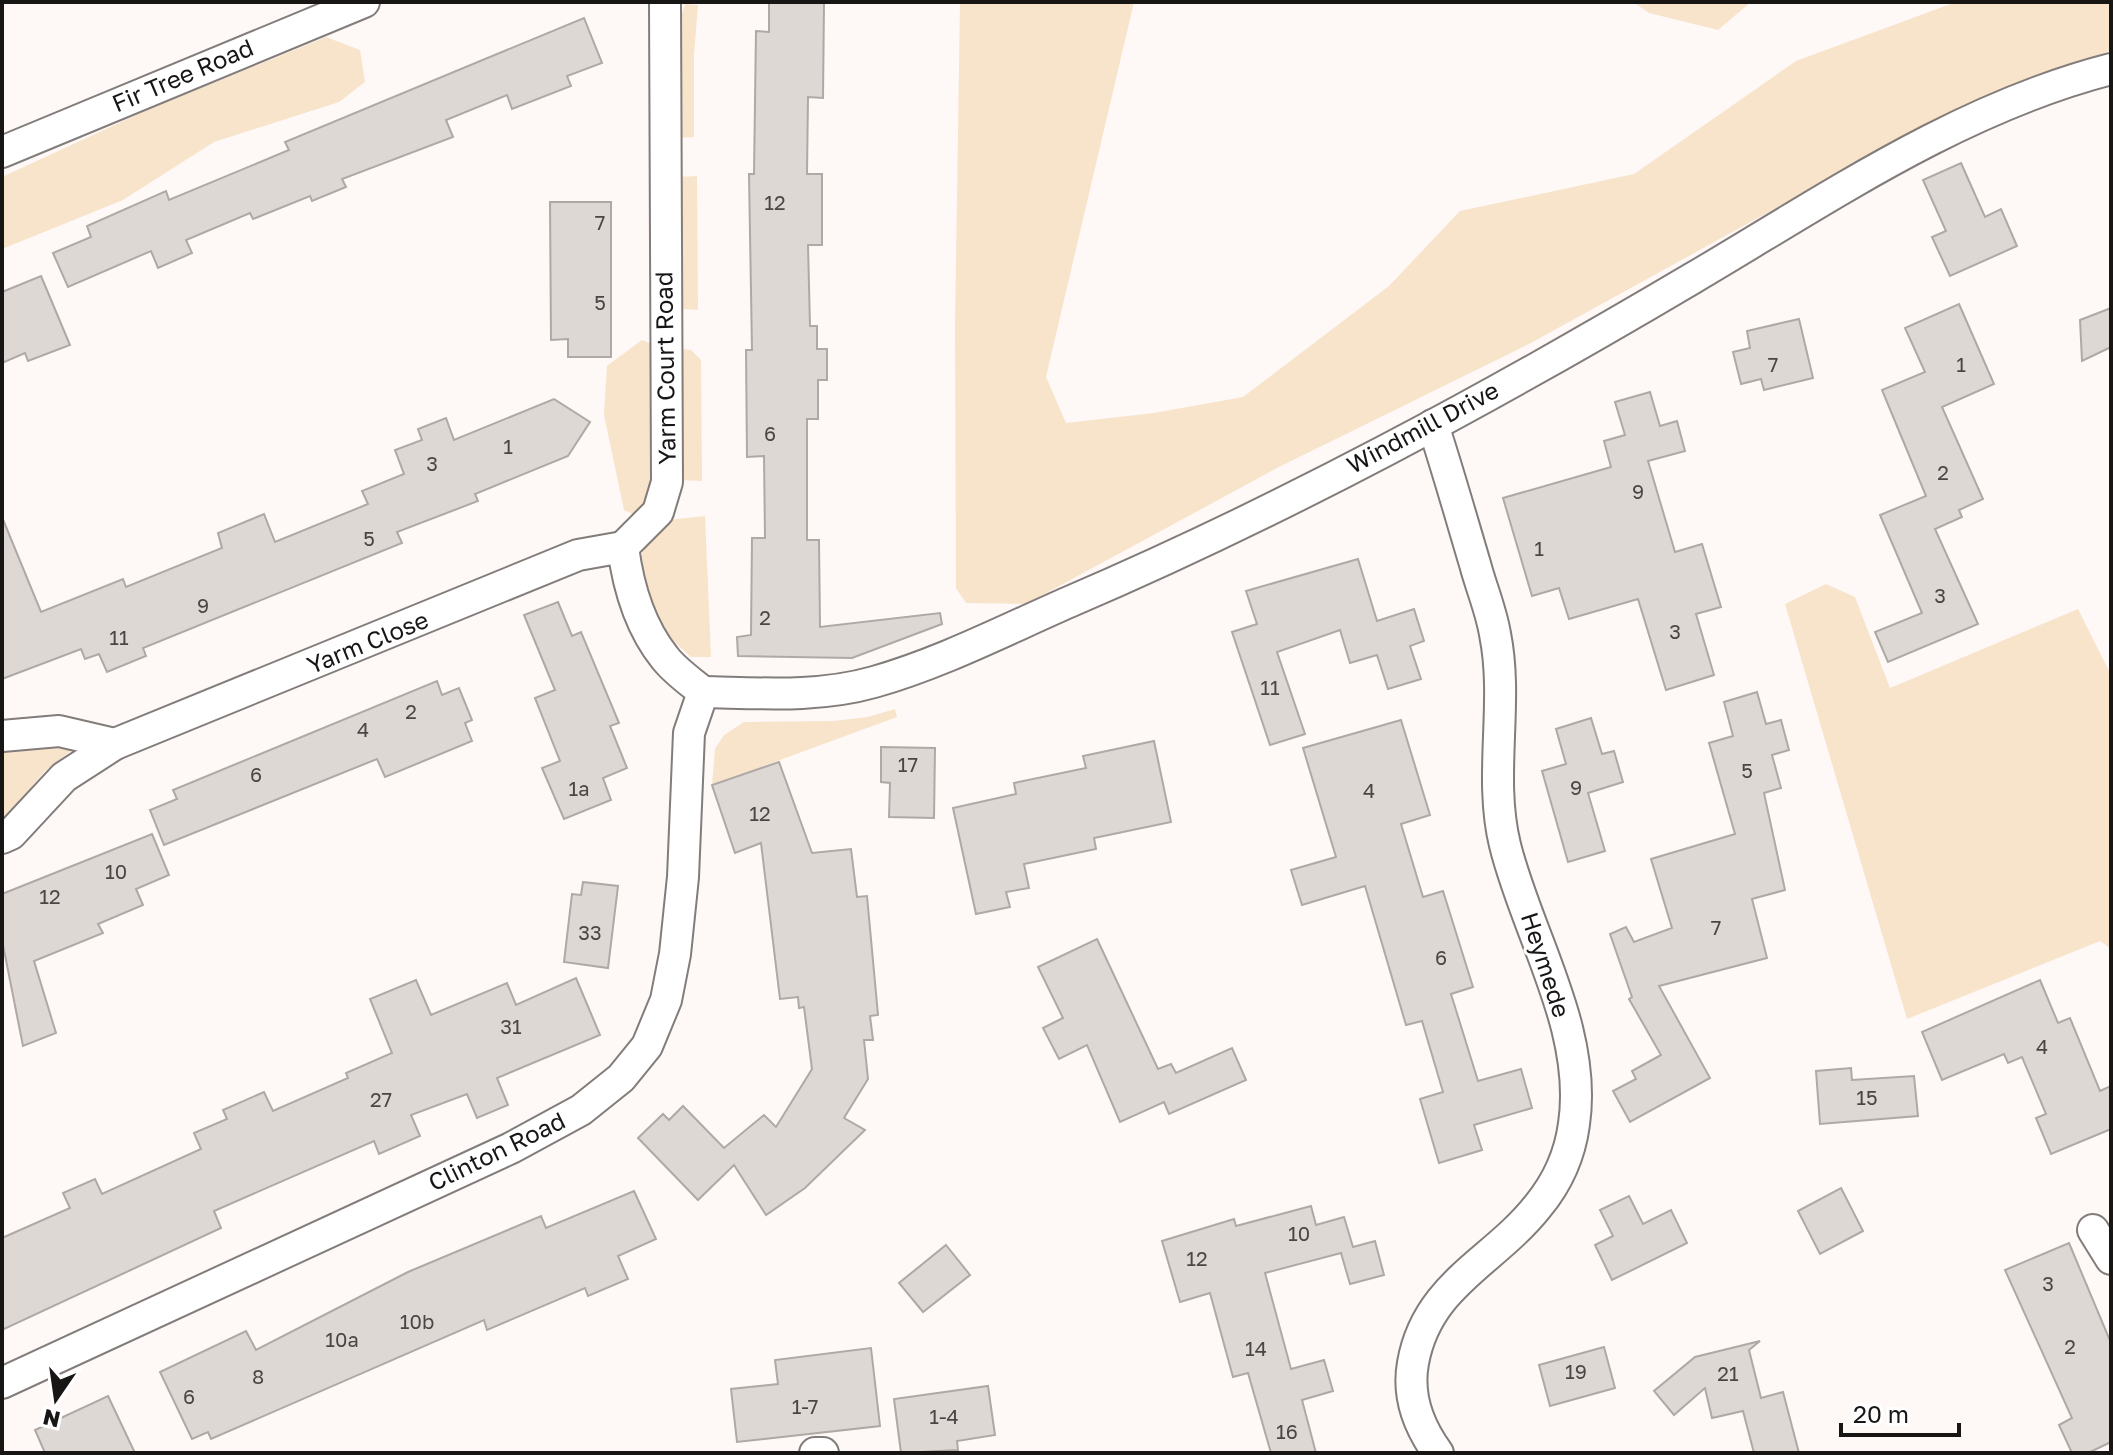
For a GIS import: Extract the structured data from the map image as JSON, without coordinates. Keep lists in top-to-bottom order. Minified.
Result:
{"streets":{"street":["Fir Tree Road","Yarm Court Road","Windmill Drive","Yarm Close","Heymede","Clinton Road"]},"crossings":[["Yarm Court Road","Yarm Close"],["Windmill Drive","Heymede"],["Windmill Drive","Clinton Road"]],"house_numbers":["12","7","5","7","1","6","1","3","2","9","5","1","3","9","2","3","11","11","2","4","17","5","6","9","1a","4","12","10","12","7","33","6","31","4","15","27","10","12","3","10b","10a","2","14","19","21","8","6","1-7","1-4","16"],"scale_bar":"20 m","north":"bottom"}
